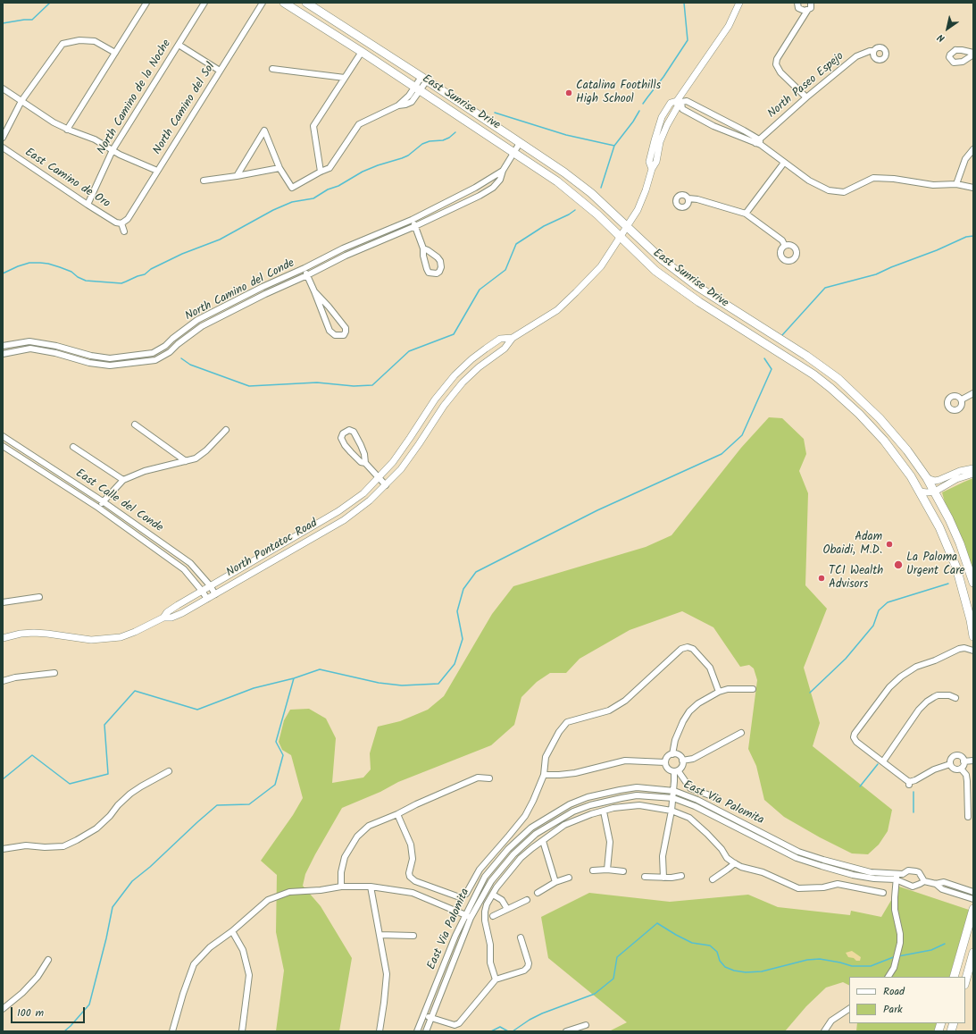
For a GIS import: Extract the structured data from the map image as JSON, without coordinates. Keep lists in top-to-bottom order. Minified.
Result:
{"streets":{"main road":["East Sunrise Drive"],"street":["North Paseo Espejo","North Camino de la Noche","North Camino del Sol","East Camino de Oro","North Camino del Conde","East Calle del Conde","North Pontatoc Road","East Via Palomita"]},"crossings":[["North Camino de la Noche","East Camino de Oro"],["East Sunrise Drive","North Camino del Conde"],["East Sunrise Drive","North Pontatoc Road"],["North Camino del Sol","East Camino de Oro"],["East Calle del Conde","North Pontatoc Road"]],"places":["Catalina Foothills High School","Adam Obaidi, M.D.","La Paloma Urgent Care","TCI Wealth Advisors"],"legend":["Road","Park"],"scale_bar":"100 m","north":"bottom left"}
